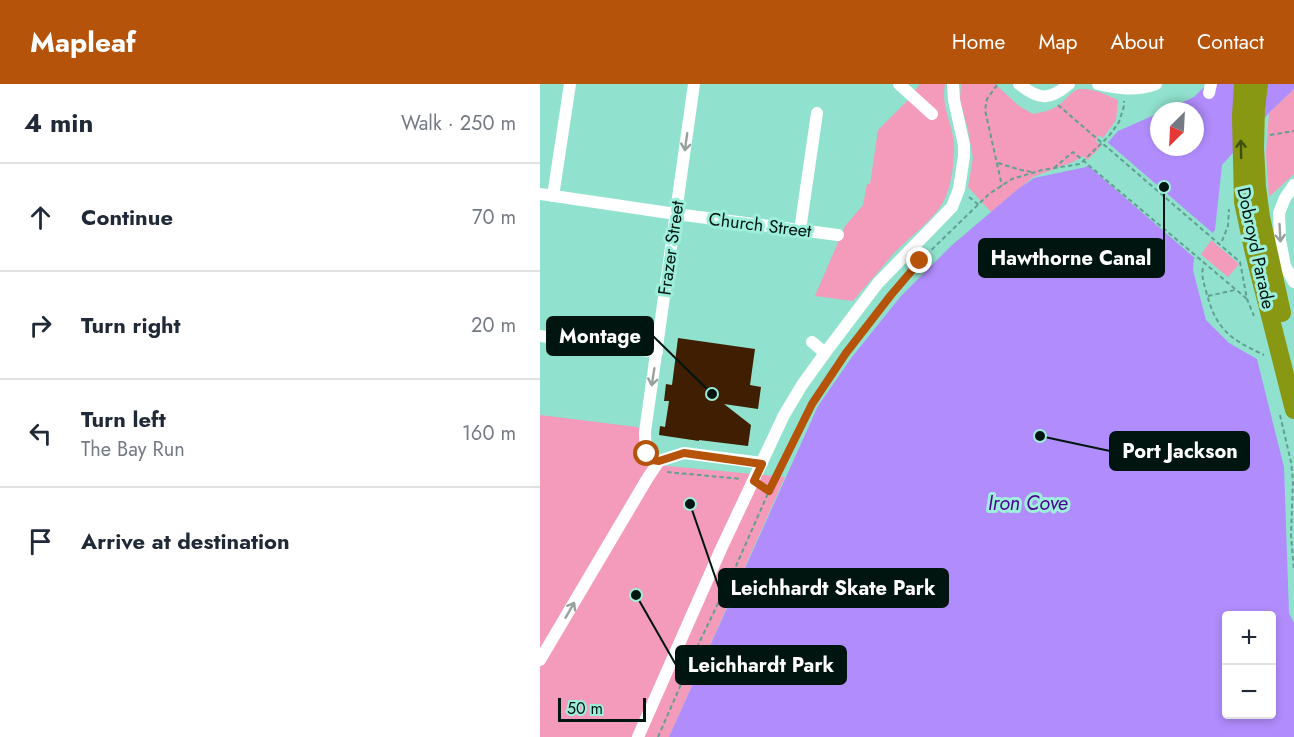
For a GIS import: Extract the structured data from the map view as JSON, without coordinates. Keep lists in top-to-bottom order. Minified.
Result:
{"streets":{"highway":["Dobroyd Parade"],"street":["Church Street","Frazer Street"]},"crossings":[["Church Street","Frazer Street"]],"one_way":["Frazer Street"],"water":["Iron Cove"],"places":["Hawthorne Canal","Montage","Port Jackson","Leichhardt Skate Park","Leichhardt Park"],"scale_bar":"50 m","north":"bottom left","page":{"header":"Mapleaf","nav":["Home","Map","About","Contact"],"heading":["4 min","Walk · 250 m"],"list":[["Continue","70 m"],["Turn right","20 m"],["Turn left","The Bay Run","160 m"],"Arrive at destination"],"map_buttons":["+","−"],"scale":"50 m"}}
